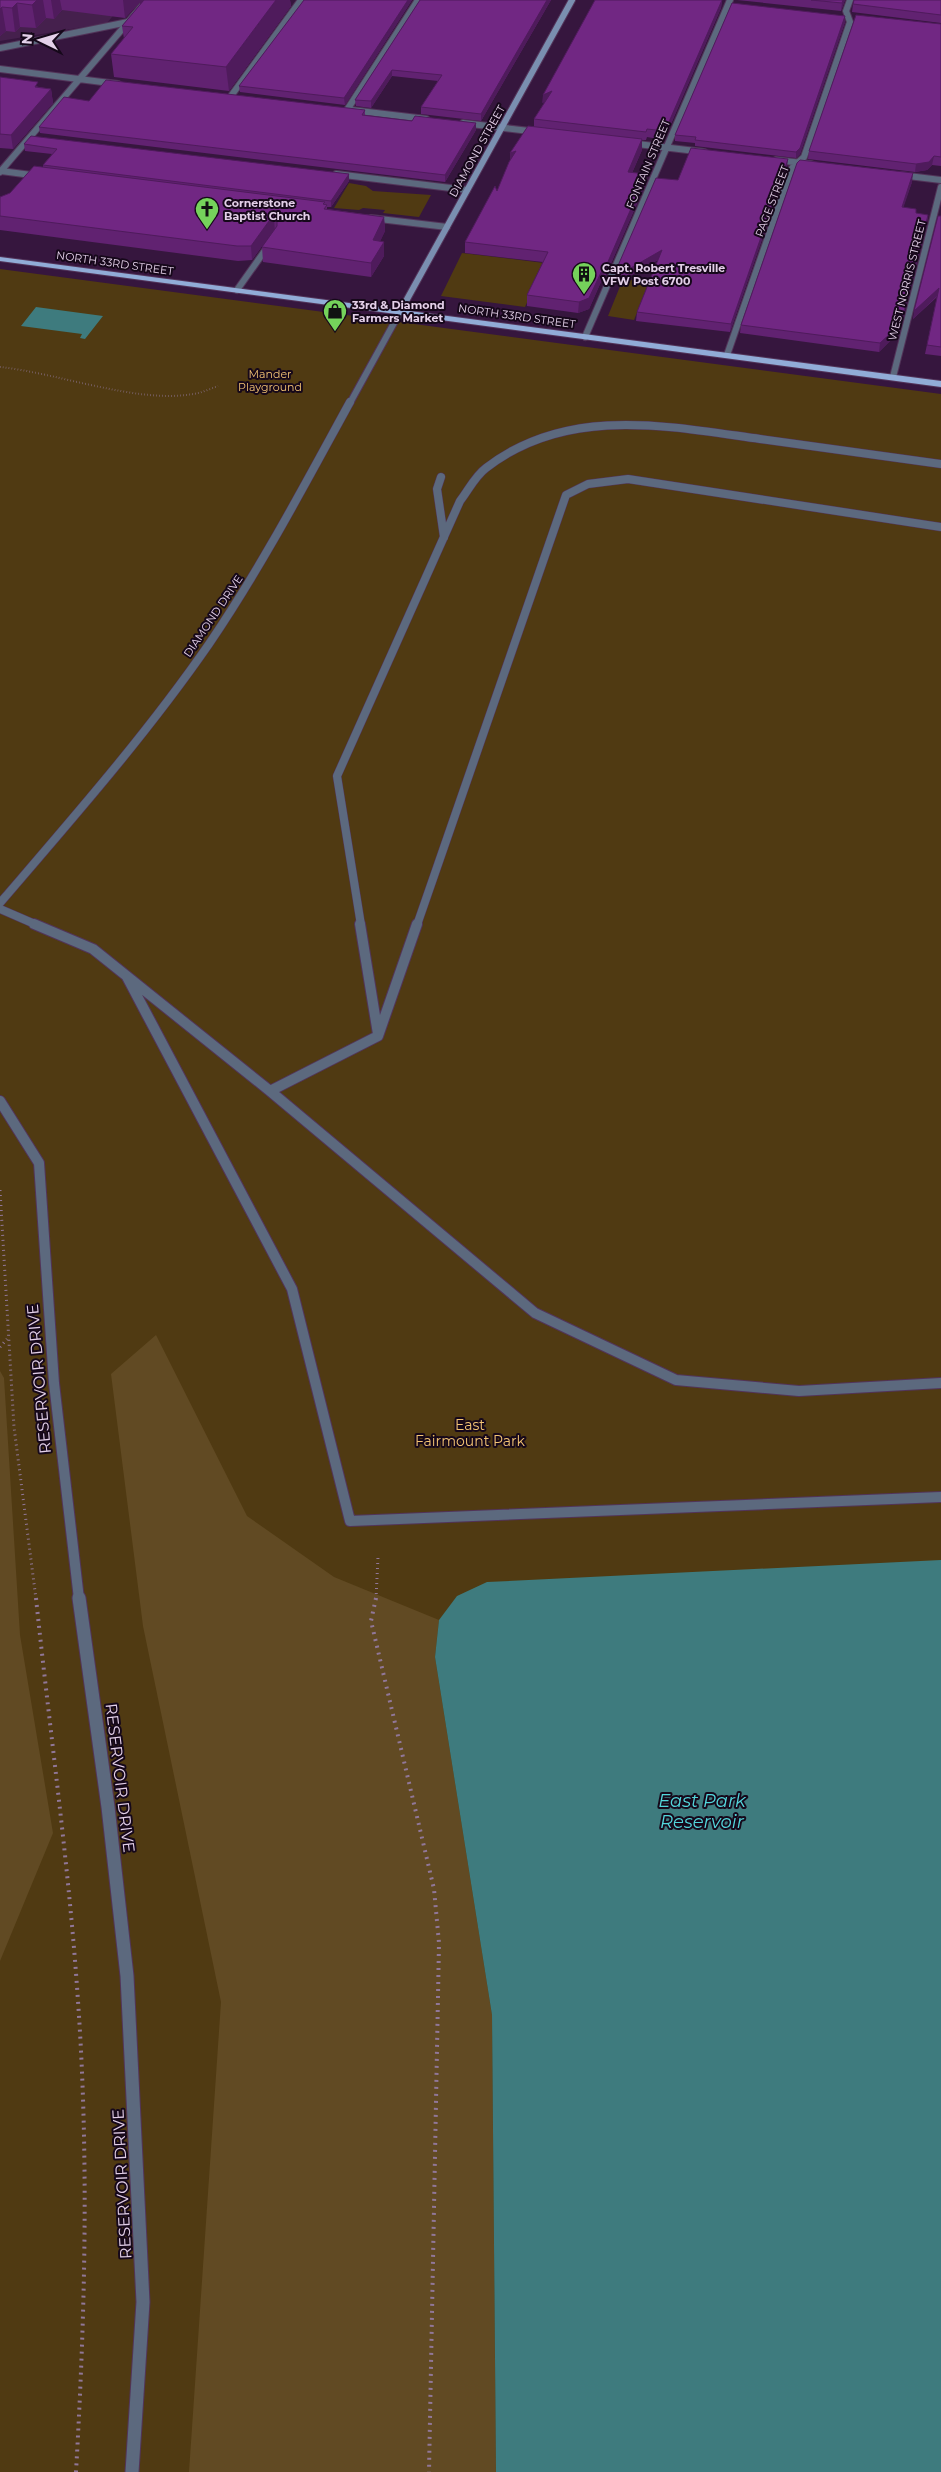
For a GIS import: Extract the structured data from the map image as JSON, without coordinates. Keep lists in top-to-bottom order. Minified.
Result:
{"streets":{"main road":["DIAMOND STREET","NORTH 33RD STREET"],"street":["FONTAIN STREET","PAGE STREET","WEST NORRIS STREET","DIAMOND DRIVE","RESERVOIR DRIVE"]},"crossings":[["DIAMOND STREET","NORTH 33RD STREET"],["DIAMOND STREET","DIAMOND DRIVE"],["FONTAIN STREET","NORTH 33RD STREET"],["PAGE STREET","NORTH 33RD STREET"],["NORTH 33RD STREET","WEST NORRIS STREET"],["NORTH 33RD STREET","DIAMOND DRIVE"]],"water":["East Park Reservoir"],"parks":["Mander Playground","East Fairmount Park"],"places":{"church":["Cornerstone Baptist Church"],"building":["Capt. Robert Tresville VFW Post 6700"],"shop":["33rd & Diamond Farmers Market"]},"north":"left"}
